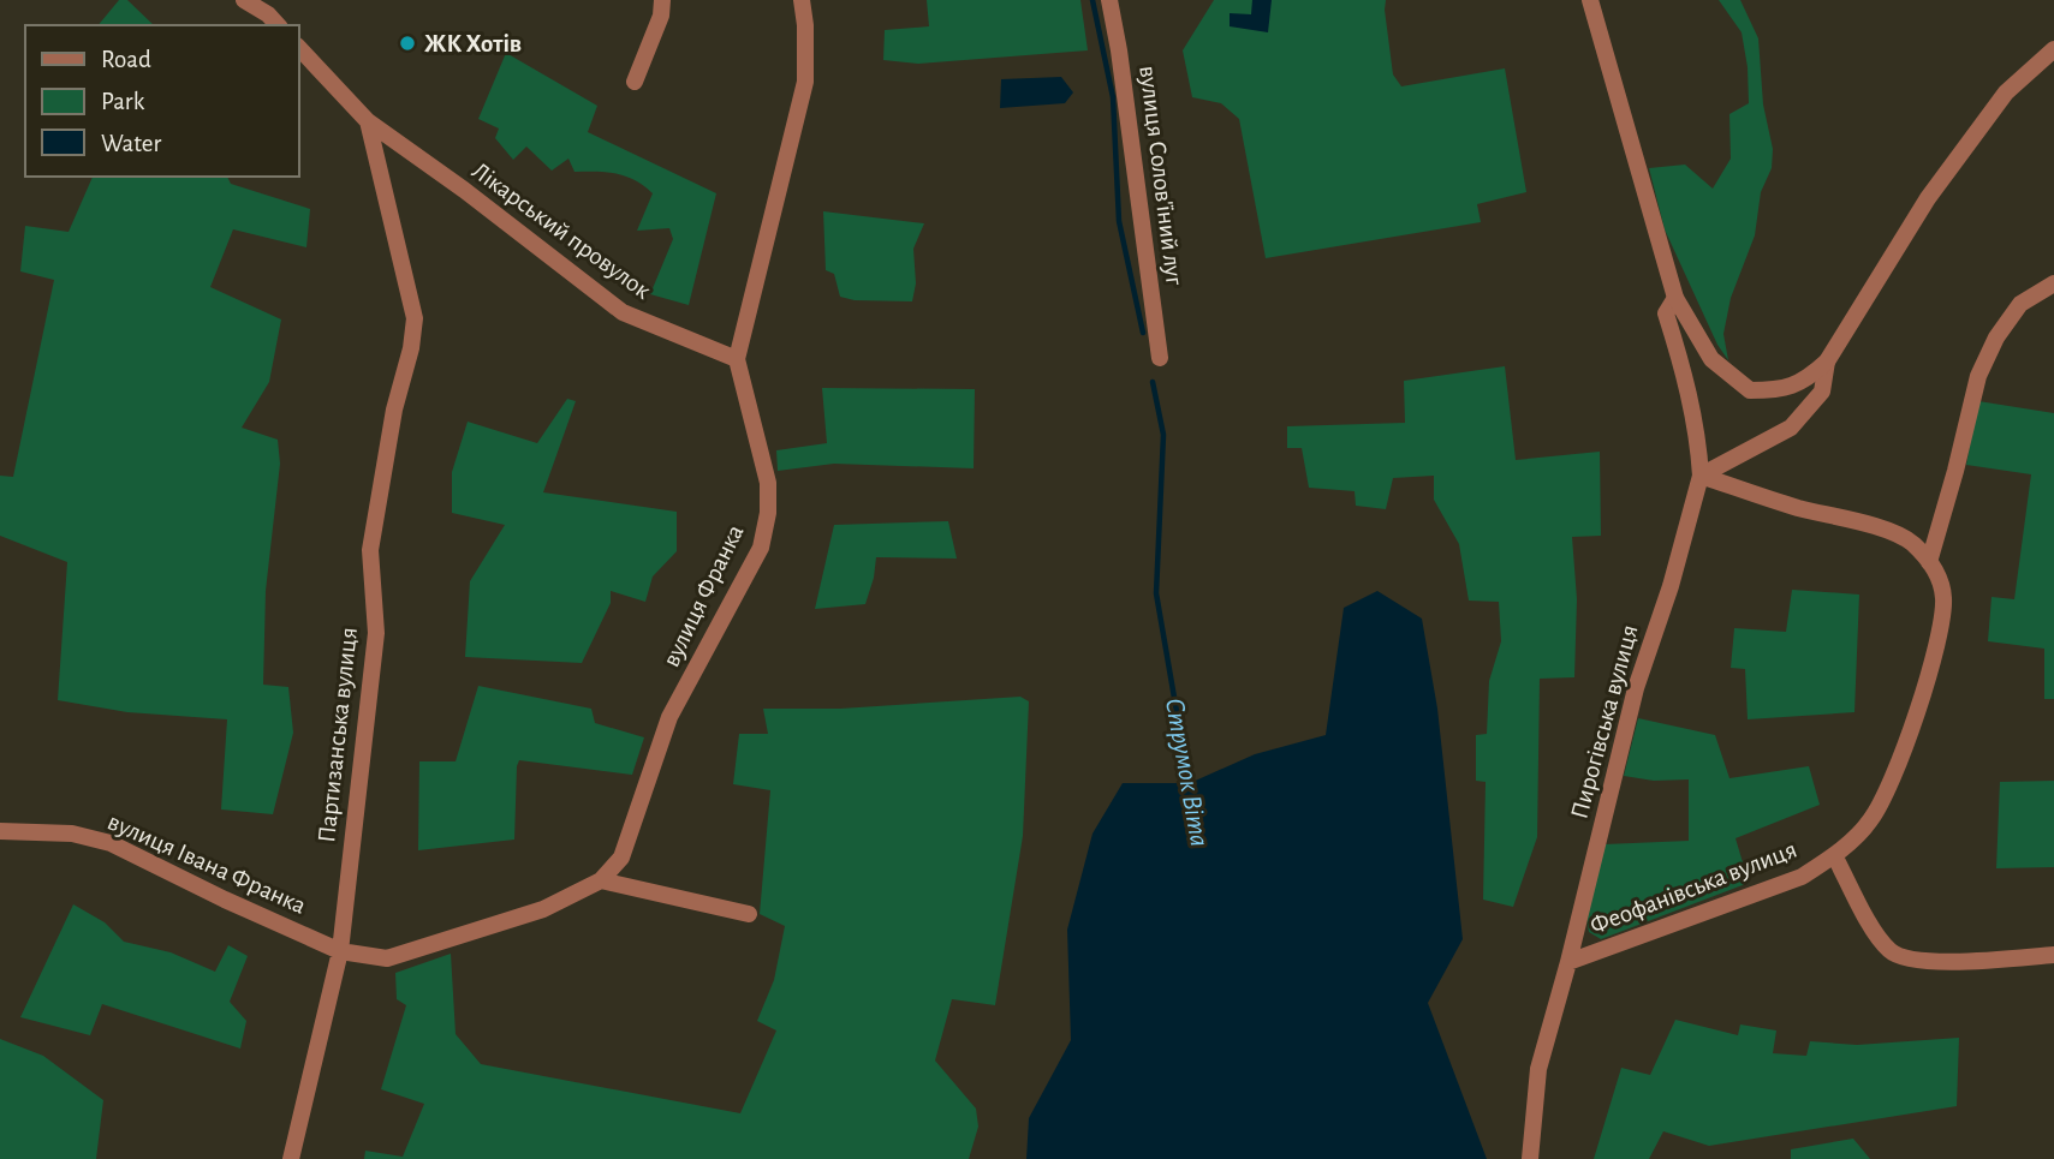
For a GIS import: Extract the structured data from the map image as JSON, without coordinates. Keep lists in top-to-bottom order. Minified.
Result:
{"streets":{"street":["вулиця Солов'їний луг","Лікарський провулок","вулиця Франка","Пирогівська вулиця","Партизанська вулиця","вулиця Івана Франка","Феофанівська вулиця"]},"crossings":[["Лікарський провулок","вулиця Франка"],["Лікарський провулок","Партизанська вулиця"],["вулиця Франка","Партизанська вулиця"],["вулиця Франка","вулиця Івана Франка"],["Пирогівська вулиця","Феофанівська вулиця"],["Партизанська вулиця","вулиця Івана Франка"]],"water":["Струмок Віта"],"places":["ЖК Хотів"],"legend":["Road","Park","Water"]}
